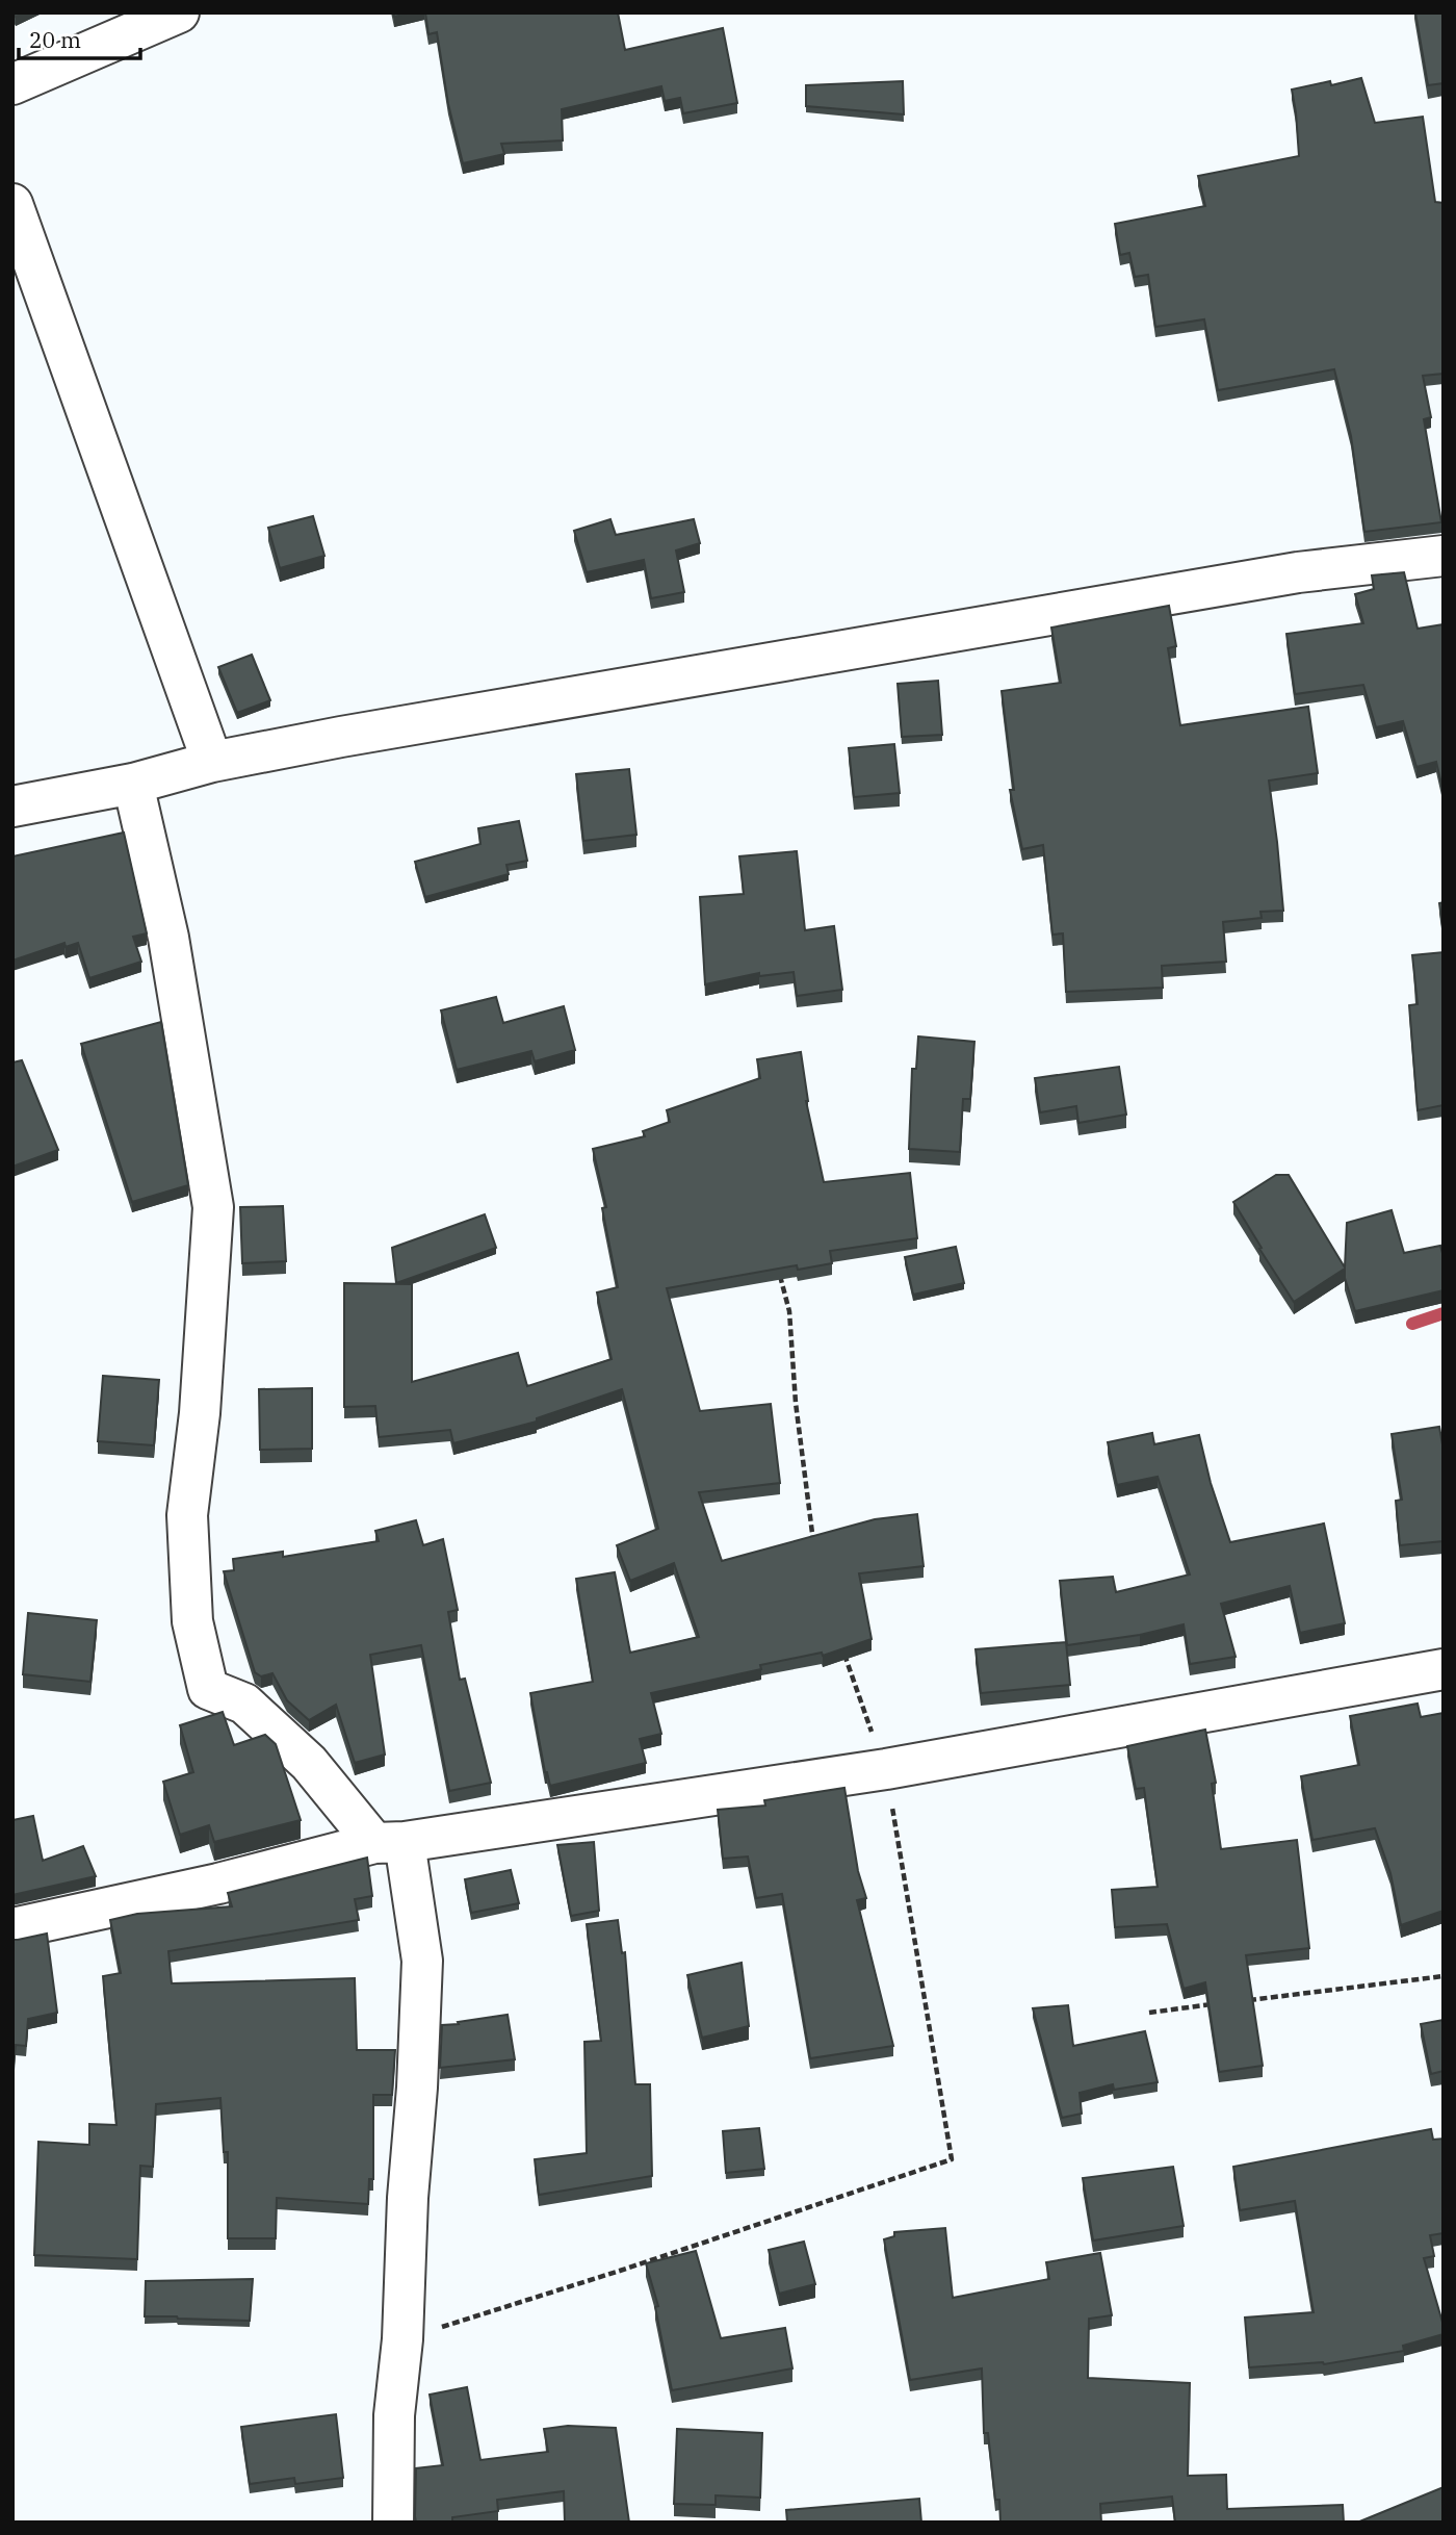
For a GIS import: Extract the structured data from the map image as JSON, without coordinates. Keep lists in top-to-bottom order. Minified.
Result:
{"scale_bar":"20 m"}
